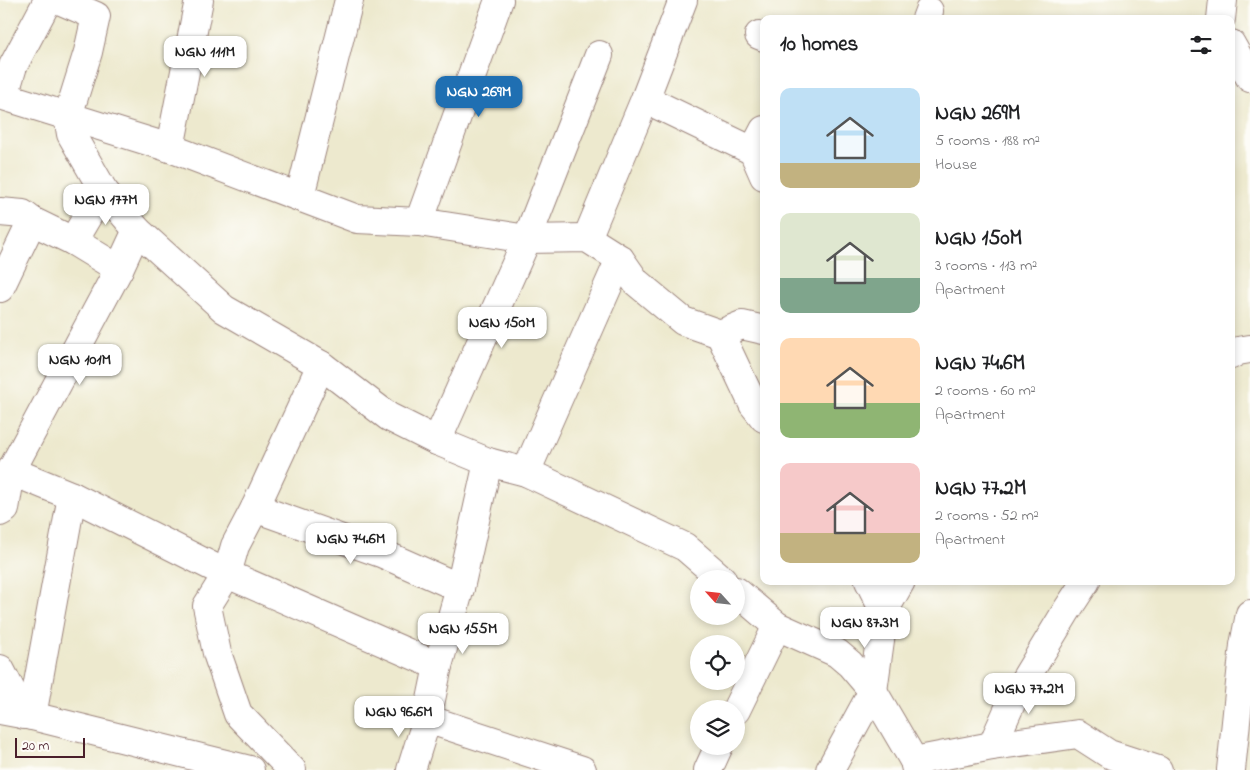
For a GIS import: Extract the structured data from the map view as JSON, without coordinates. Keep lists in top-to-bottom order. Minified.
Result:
{"scale_bar":"20 m","north":"top left","page":{"heading":"10 homes","price":["NGN 111M","NGN 269M","NGN 177M","NGN 150M","NGN 101M","NGN 74.6M","NGN 87.3M","NGN 155M","NGN 77.2M","NGN 96.6M"],"list":[{"name":"NGN 269M","note":"5 rooms · 188 m² · House"},{"name":"NGN 150M","note":"3 rooms · 113 m² · Apartment"},{"name":"NGN 74.6M","note":"2 rooms · 60 m² · Apartment"},{"name":"NGN 77.2M","note":"2 rooms · 52 m² · Apartment"}],"scale":"20 m"}}
